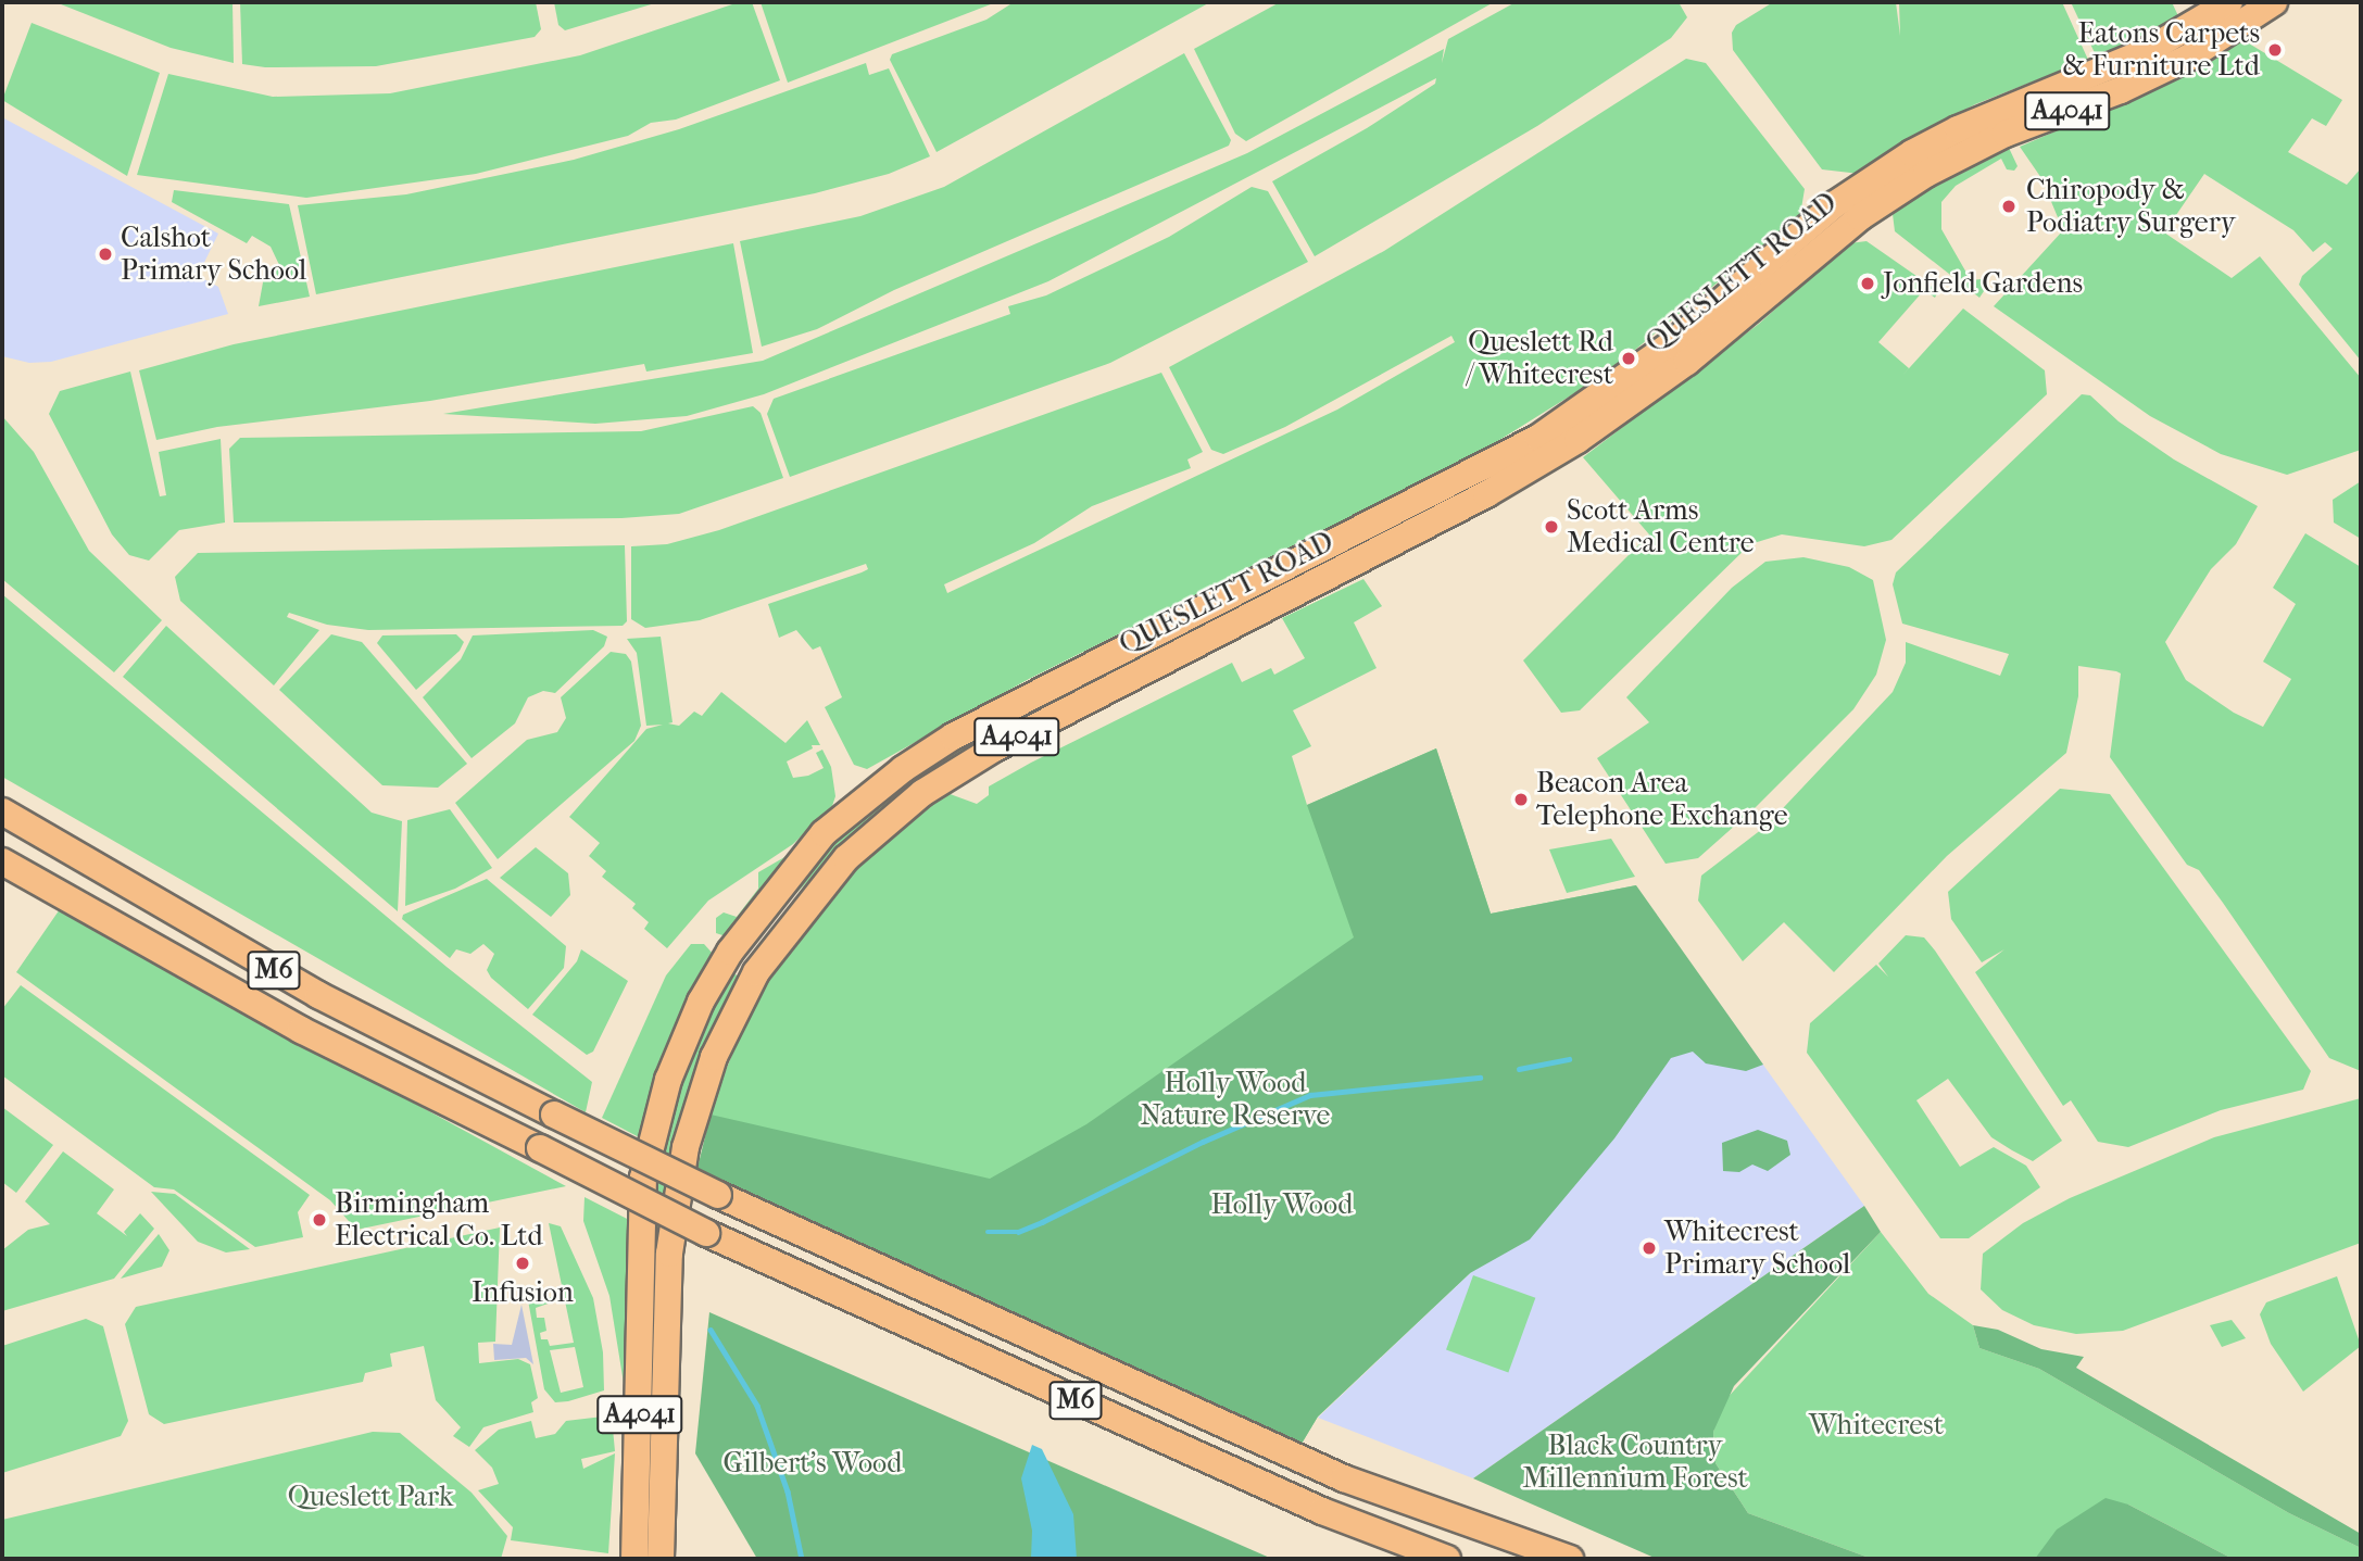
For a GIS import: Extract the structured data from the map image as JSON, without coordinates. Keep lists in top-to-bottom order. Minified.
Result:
{"streets":{"highway":["A4041","QUESLETT ROAD","M6"]},"parks":["Holly Wood Nature Reserve","Holly Wood","Whitecrest","Black Country Millennium Forest","Gilbert's Wood","Queslett Park"],"places":["Eatons Carpets & Furniture Ltd","Chiropody & Podiatry Surgery","Calshot Primary School","Jonfield Gardens","Queslett Rd / Whitecrest","Scott Arms Medical Centre","Beacon Area Telephone Exchange","Birmingham Electrical Co. Ltd","Whitecrest Primary School","Infusion"]}
